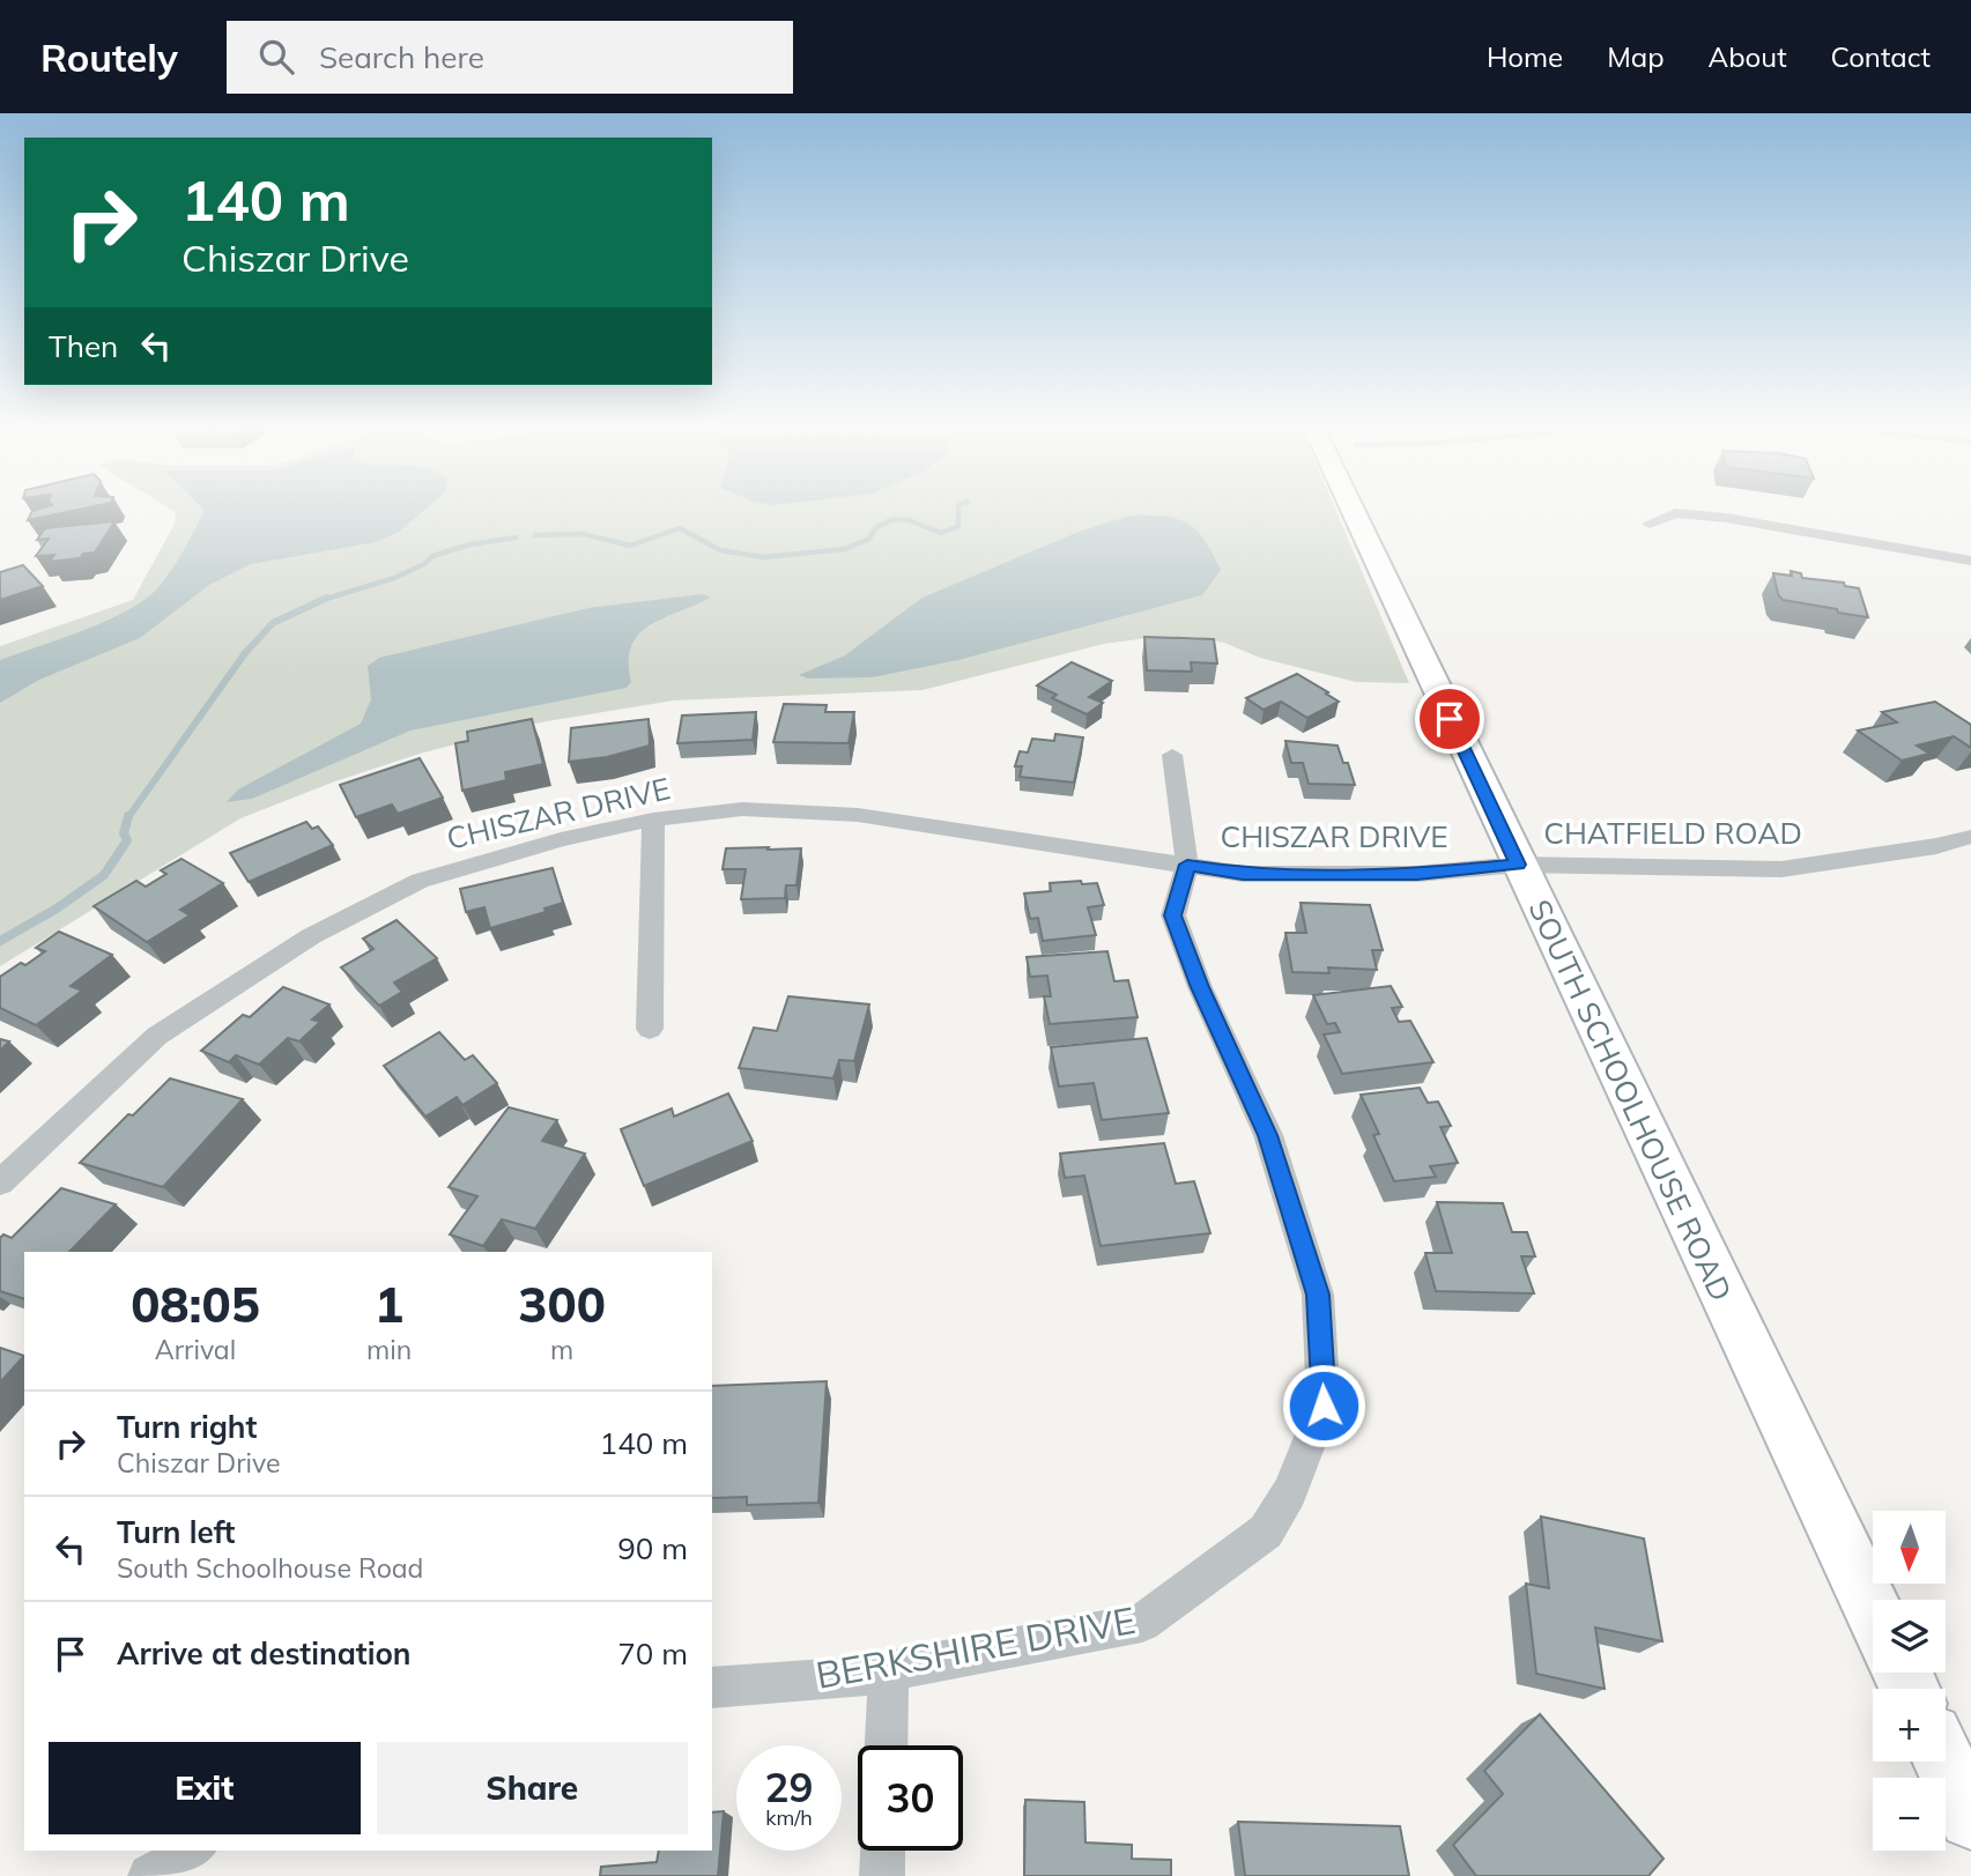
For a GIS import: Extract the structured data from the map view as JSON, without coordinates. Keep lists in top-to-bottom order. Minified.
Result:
{"streets":{"street":["CHISZAR DRIVE","CHATFIELD ROAD","SOUTH SCHOOLHOUSE ROAD","BERKSHIRE DRIVE"]},"crossings":[["CHISZAR DRIVE","CHATFIELD ROAD"],["CHISZAR DRIVE","SOUTH SCHOOLHOUSE ROAD"],["CHISZAR DRIVE","BERKSHIRE DRIVE"],["CHATFIELD ROAD","SOUTH SCHOOLHOUSE ROAD"]],"north":"bottom","page":{"header":"Routely","search":"Search here","nav":["Home","Map","About","Contact"],"turn":["140 m","Chiszar Drive"],"then":"Then","eta":["08:05","Arrival","1","min","300","m"],"list":[{"name":"Turn right","note":"Chiszar Drive","value":"140 m"},{"name":"Turn left","note":"South Schoolhouse Road","value":"90 m"},{"name":"Arrive at destination","value":"70 m"}],"map_buttons":["+","−"],"buttons":["Exit","Share"],"speed":"29 km/h","limit":"30"}}
